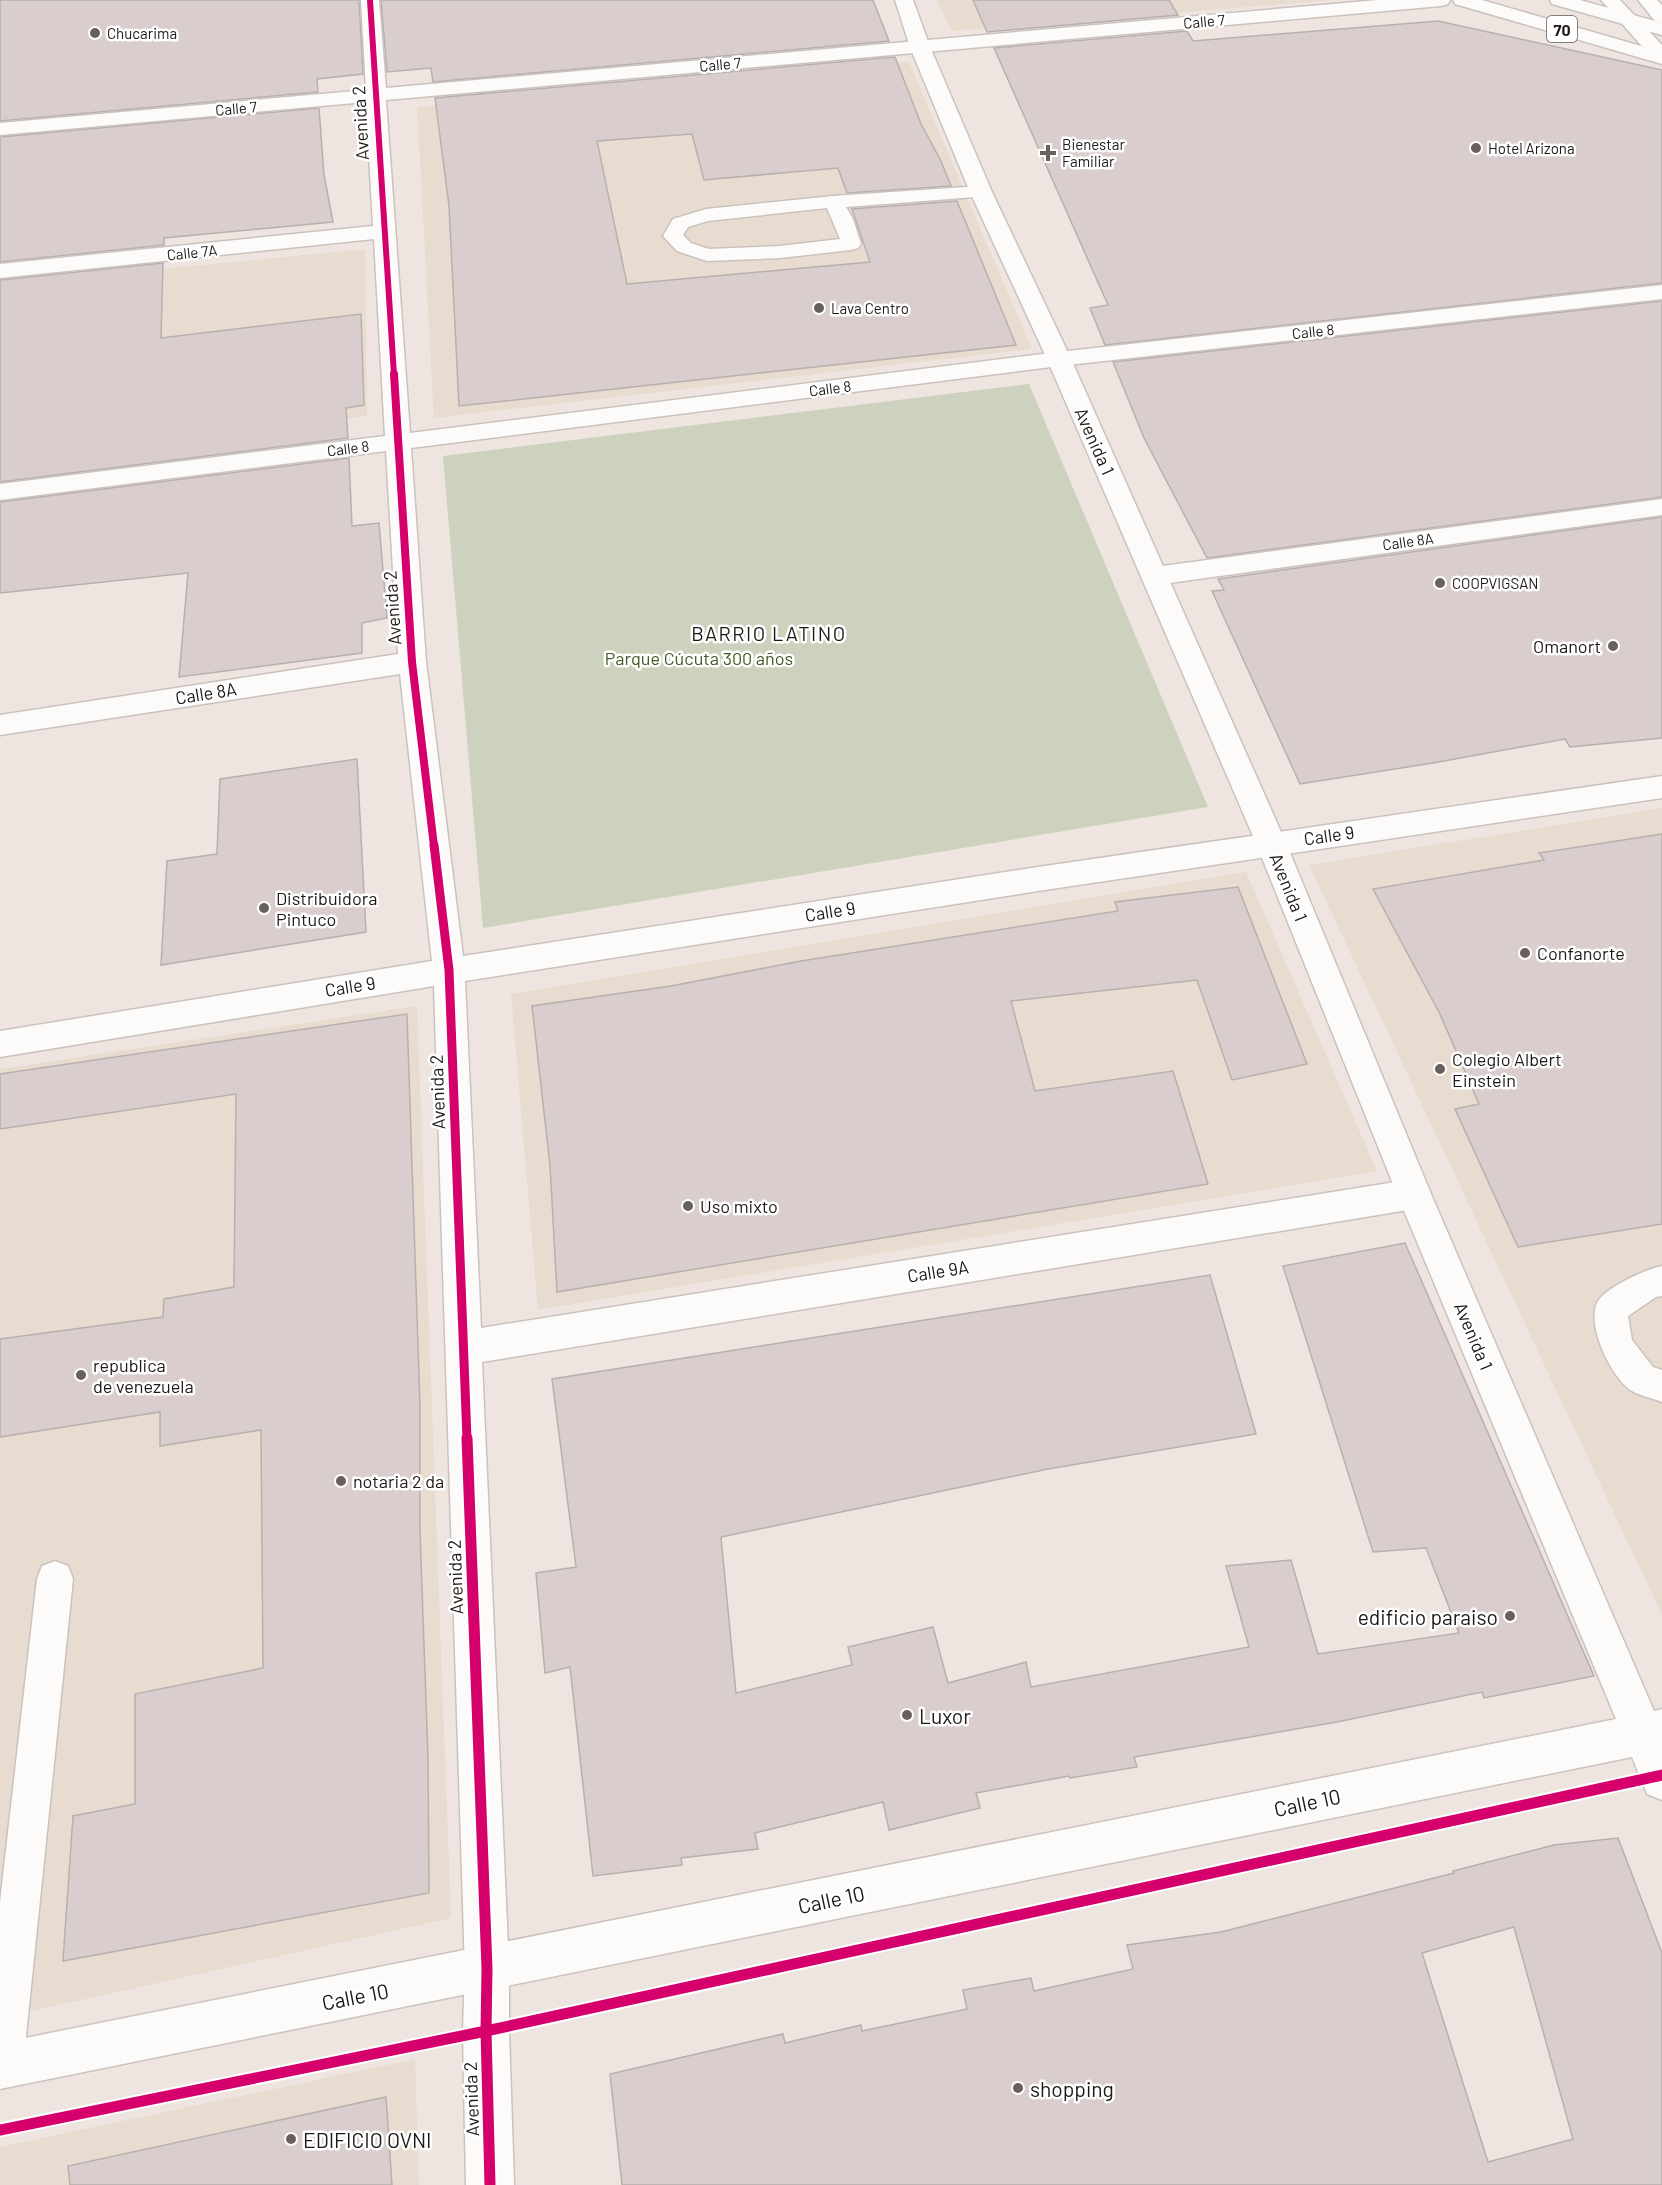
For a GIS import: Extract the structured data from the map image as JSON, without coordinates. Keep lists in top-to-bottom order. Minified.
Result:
{"streets":{"street":["Calle 7","70","Avenida 2","Calle 7A","Calle 8","Avenida 1","Calle 8A","Calle 9","Calle 9A","Calle 10"]},"crossings":[["Calle 7","Avenida 2"],["Calle 7","Avenida 1"],["Avenida 2","Calle 7A"],["Avenida 2","Calle 8"],["Avenida 2","Calle 8A"],["Avenida 2","Calle 9"],["Avenida 2","Calle 9A"],["Avenida 2","Calle 10"],["Calle 8","Avenida 1"],["Avenida 1","Calle 8A"],["Avenida 1","Calle 9"],["Avenida 1","Calle 9A"],["Avenida 1","Calle 10"]],"districts":["BARRIO LATINO"],"parks":["Parque Cúcuta 300 años"],"places":{"other":["Chucarima","Hotel Arizona","Lava Centro","COOPVIGSAN","Omanort","Distribuidora Pintuco","Confanorte","Colegio Albert Einstein","Uso mixto","republica de venezuela","notaria 2 da","edificio paraiso","Luxor","shopping","EDIFICIO OVNI"],"health":["Bienestar Familiar"]}}
